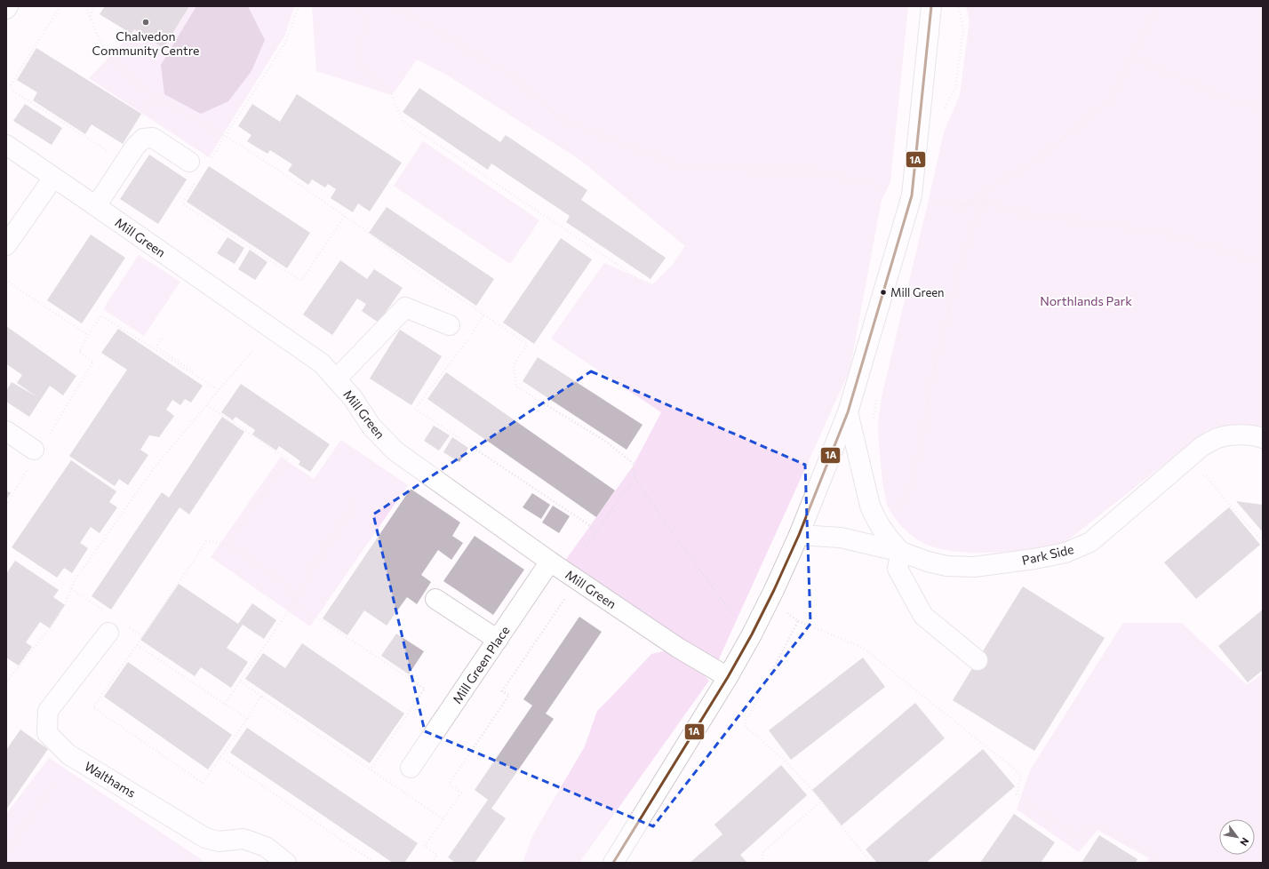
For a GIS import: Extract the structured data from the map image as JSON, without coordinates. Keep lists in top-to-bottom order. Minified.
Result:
{"streets":{"street":["Mill Green","Park Side","Mill Green Place","Walthams"]},"crossings":[["Mill Green","Mill Green Place"]],"parks":["Northlands Park"],"places":["Chalvedon Community Centre","Mill Green"],"lines":["transit line 1A"],"north":"bottom right"}
